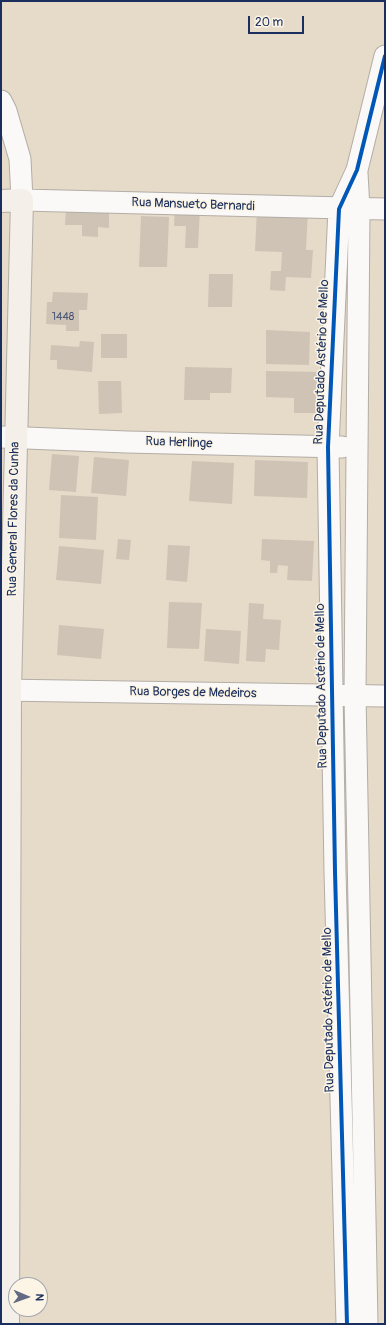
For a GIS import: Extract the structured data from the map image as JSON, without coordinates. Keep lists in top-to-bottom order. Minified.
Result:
{"streets":{"street":["Rua Mansueto Bernardi","Rua Deputado Astério de Mello","Rua Herlinge","Rua General Flores da Cunha","Rua Borges de Medeiros"]},"crossings":[["Rua Mansueto Bernardi","Rua Deputado Astério de Mello"],["Rua Mansueto Bernardi","Rua General Flores da Cunha"],["Rua Deputado Astério de Mello","Rua Herlinge"],["Rua Deputado Astério de Mello","Rua Borges de Medeiros"],["Rua Herlinge","Rua General Flores da Cunha"],["Rua General Flores da Cunha","Rua Borges de Medeiros"]],"house_numbers":["1448"],"scale_bar":"20 m","north":"right"}
